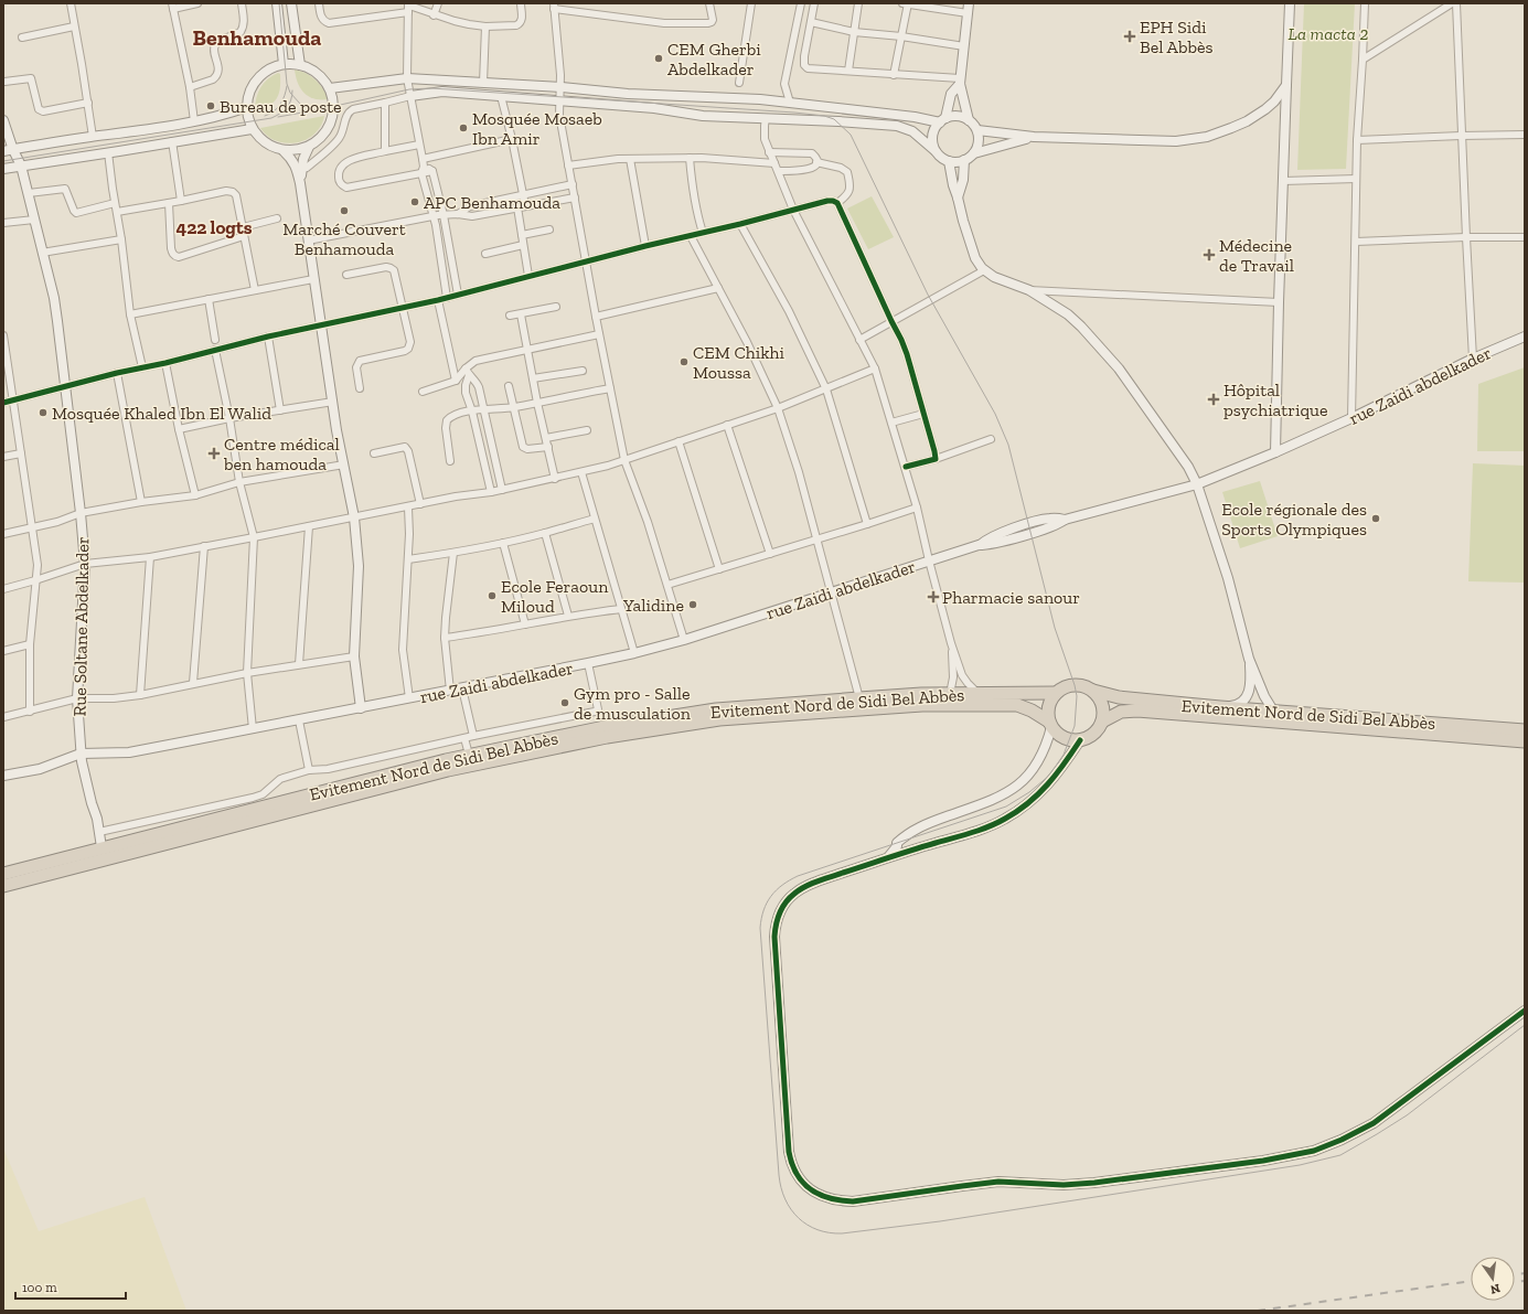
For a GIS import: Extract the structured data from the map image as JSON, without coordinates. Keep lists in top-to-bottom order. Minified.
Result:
{"streets":{"highway":["Evitement Nord de Sidi Bel Abbès"],"main road":["rue Zaidi abdelkader","Rue Soltane Abdelkader"]},"crossings":[["rue Zaidi abdelkader","Rue Soltane Abdelkader"],["Rue Soltane Abdelkader","Evitement Nord de Sidi Bel Abbès"]],"districts":["Benhamouda","422 logts"],"parks":["La macta 2"],"places":{"health":["EPH Sidi Bel Abbès","Médecine de Travail","Hôpital psychiatrique","Centre médical ben hamouda","Pharmacie sanour"],"other":["CEM Gherbi Abdelkader","Bureau de poste","Mosquée Mosaeb Ibn Amir","APC Benhamouda","Marché Couvert Benhamouda","CEM Chikhi Moussa","Mosquée Khaled Ibn El Walid","Ecole régionale des Sports Olympiques","Ecole Feraoun Miloud","Yalidine","Gym pro - Salle de musculation"]},"scale_bar":"100 m","north":"bottom"}
